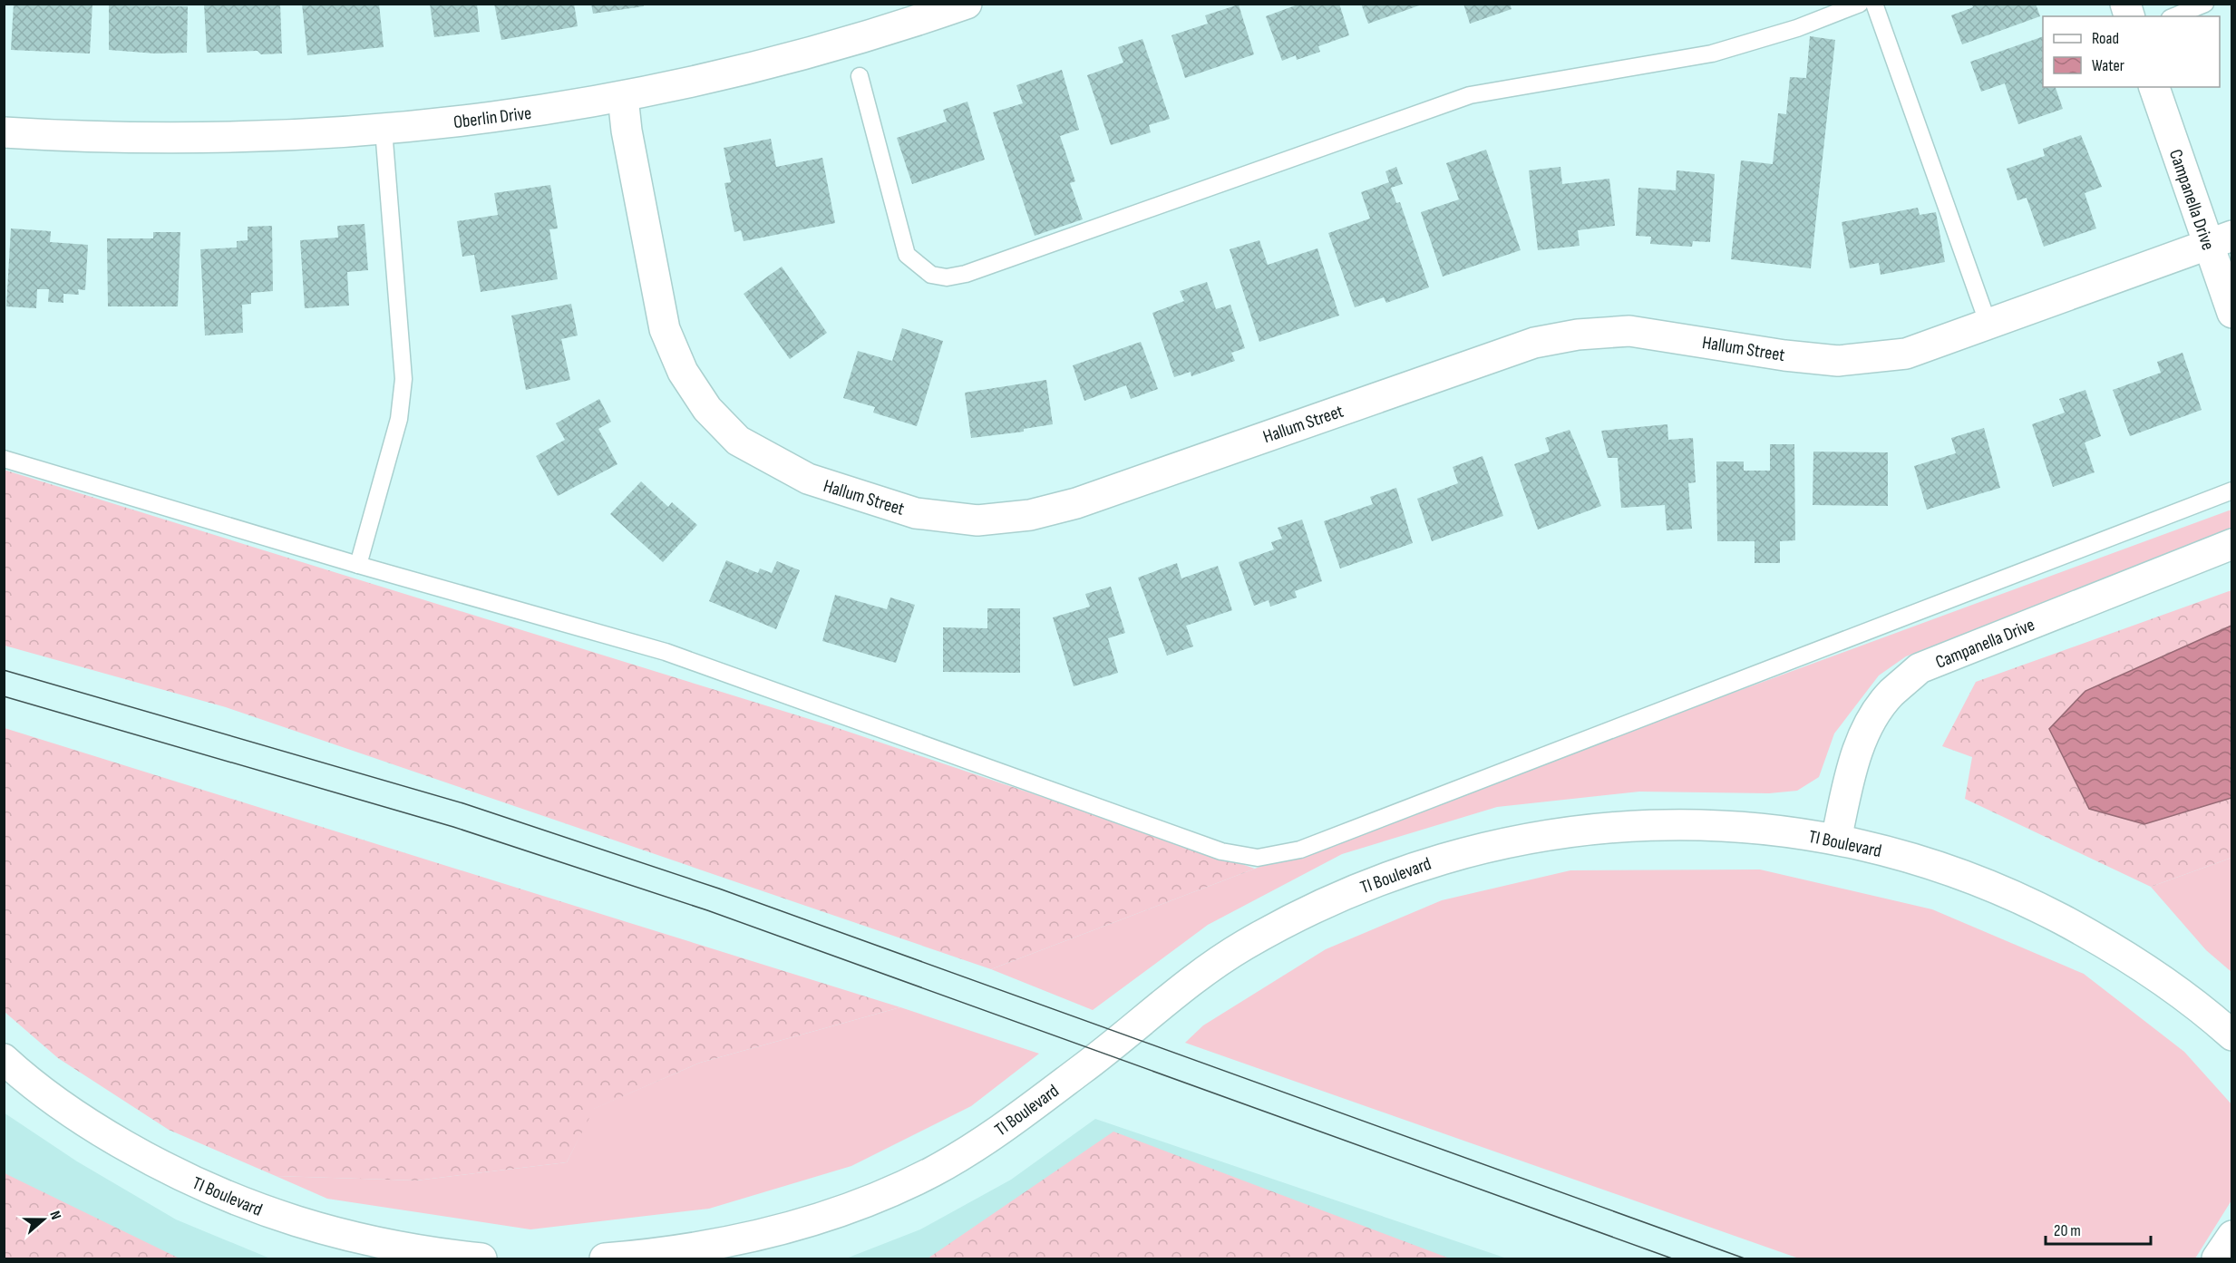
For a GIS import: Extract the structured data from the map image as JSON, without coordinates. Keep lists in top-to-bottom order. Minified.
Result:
{"streets":{"street":["Oberlin Drive","Campanella Drive","Hallum Street","TI Boulevard"]},"crossings":[["Oberlin Drive","Hallum Street"],["Campanella Drive","Hallum Street"],["Campanella Drive","TI Boulevard"]],"legend":["Road","Water"],"scale_bar":"20 m","north":"right"}
